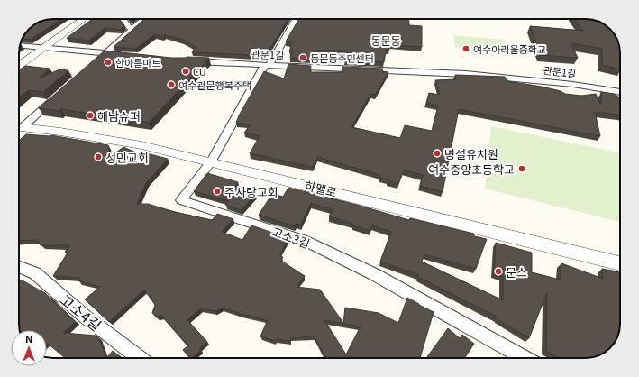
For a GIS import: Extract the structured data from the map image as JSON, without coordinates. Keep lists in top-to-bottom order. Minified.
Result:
{"streets":{"street":["관문1길","하멜로","고소3길","고소4길"]},"crossings":[["관문1길","고소3길"],["하멜로","고소3길"]],"districts":["동문동"],"places":["여수아리울중학교","동문동주민센터","한아름마트","CU","여수관문행복주택","해남슈퍼","병설유치원","성민교회","여수중앙초등학교","주사랑교회","문스"],"north":"top"}
